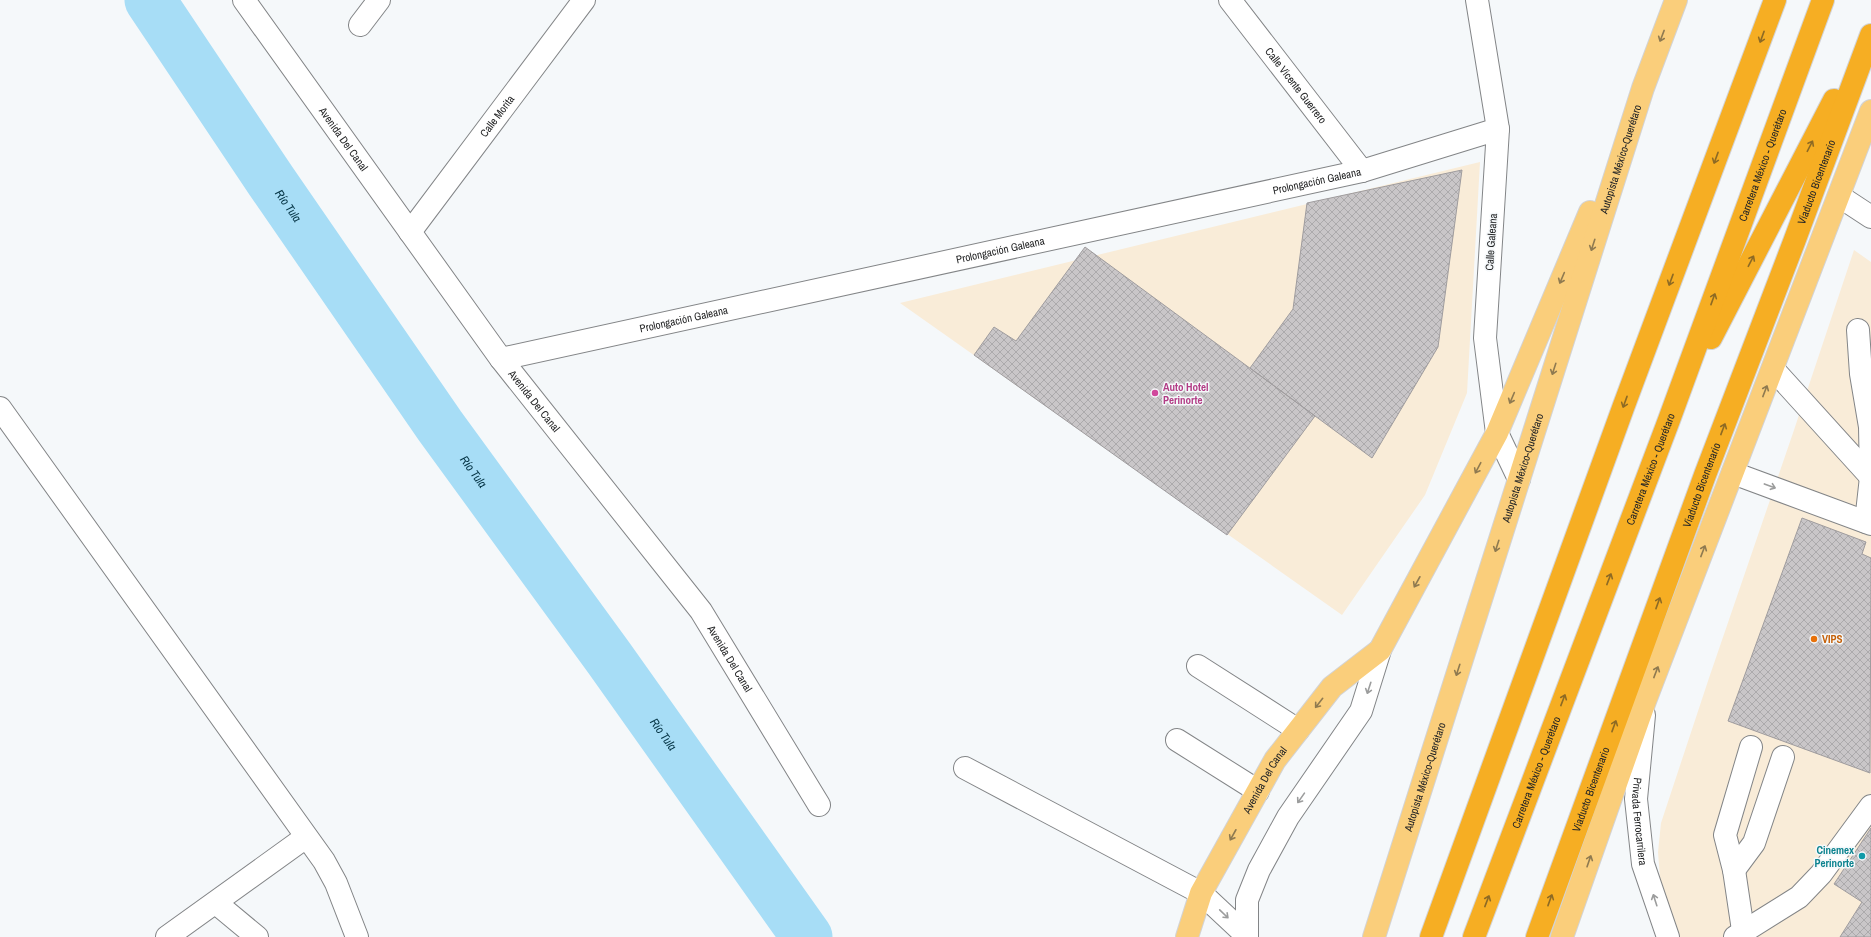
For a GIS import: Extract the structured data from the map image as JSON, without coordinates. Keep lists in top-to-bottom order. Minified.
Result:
{"streets":{"highway":["Carretera México - Querétaro","Viaducto Bicentenario"],"main road":["Avenida Del Canal","Autopista México-Querétaro"],"street":["Calle Vicente Guerrero","Calle Morita","Prolongación Galeana","Calle Galeana","Privada Ferrocarrilera"]},"crossings":[["Calle Vicente Guerrero","Prolongación Galeana"],["Calle Morita","Avenida Del Canal"],["Avenida Del Canal","Prolongación Galeana"],["Autopista México-Querétaro","Calle Galeana"],["Prolongación Galeana","Calle Galeana"]],"water":["Río Tula"],"places":["Auto Hotel Perinorte","VIPS","Cinemex Perinorte"]}
